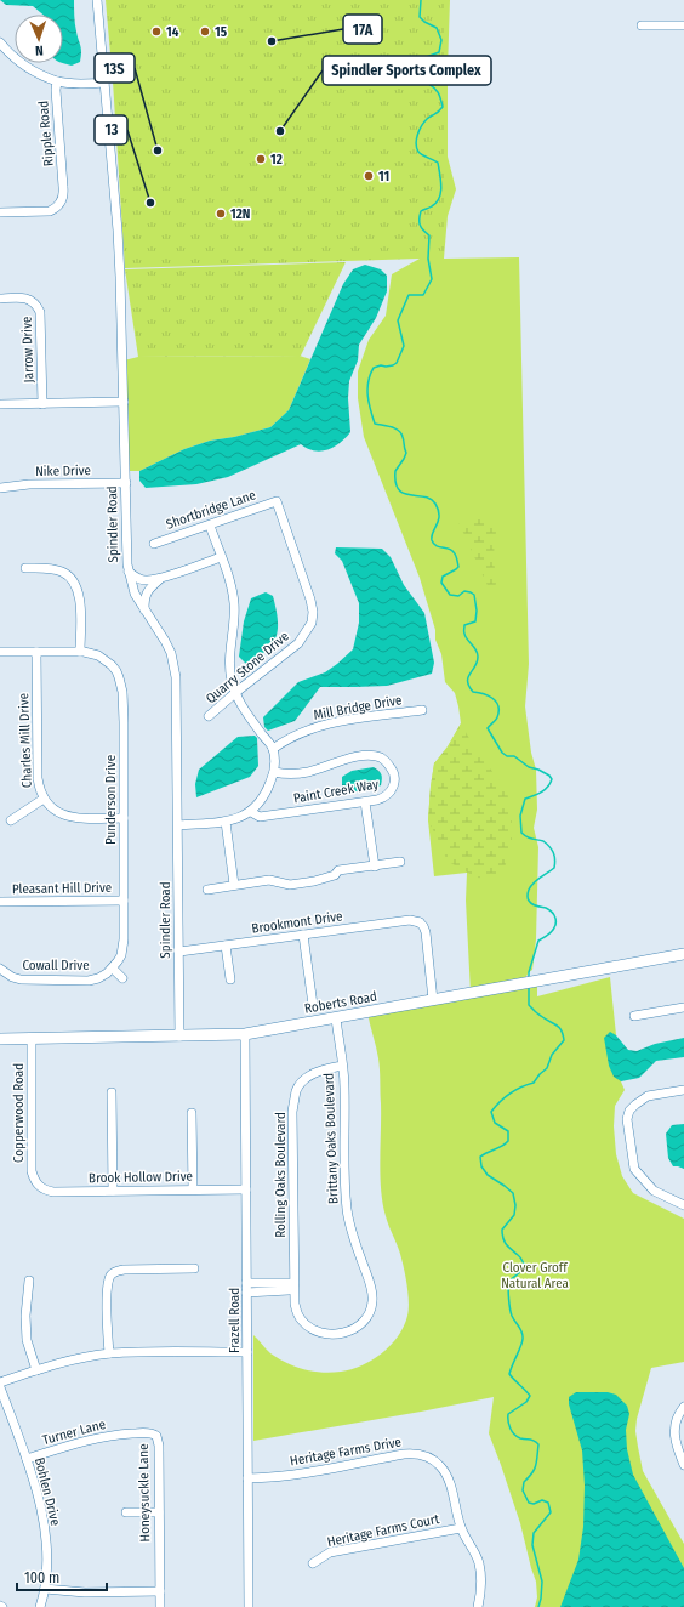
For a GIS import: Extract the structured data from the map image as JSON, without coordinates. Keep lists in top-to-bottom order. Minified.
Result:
{"streets":{"main road":["Roberts Road"],"street":["Ripple Road","Jarrow Drive","Nike Drive","Shortbridge Lane","Spindler Road","Quarry Stone Drive","Mill Bridge Drive","Charles Mill Drive","Paint Creek Way","Punderson Drive","Pleasant Hill Drive","Brookmont Drive","Cowall Drive","Copperwood Road","Brittany Oaks Boulevard","Rolling Oaks Boulevard","Brook Hollow Drive","Frazell Road","Turner Lane","Heritage Farms Drive","Bohlen Drive","Honeysuckle Lane","Heritage Farms Court"]},"crossings":[["Nike Drive","Spindler Road"],["Shortbridge Lane","Quarry Stone Drive"],["Spindler Road","Brookmont Drive"],["Spindler Road","Roberts Road"],["Charles Mill Drive","Punderson Drive"],["Punderson Drive","Pleasant Hill Drive"],["Punderson Drive","Cowall Drive"],["Brookmont Drive","Roberts Road"],["Roberts Road","Copperwood Road"],["Roberts Road","Brittany Oaks Boulevard"],["Roberts Road","Frazell Road"],["Copperwood Road","Brook Hollow Drive"],["Brittany Oaks Boulevard","Rolling Oaks Boulevard"],["Brook Hollow Drive","Frazell Road"],["Frazell Road","Heritage Farms Drive"],["Turner Lane","Bohlen Drive"],["Turner Lane","Honeysuckle Lane"],["Heritage Farms Drive","Heritage Farms Court"]],"parks":["Clover Groff Natural Area"],"places":["14","15","17A","Spindler Sports Complex","13S","12","11","13","12N"],"scale_bar":"100 m","north":"bottom"}
